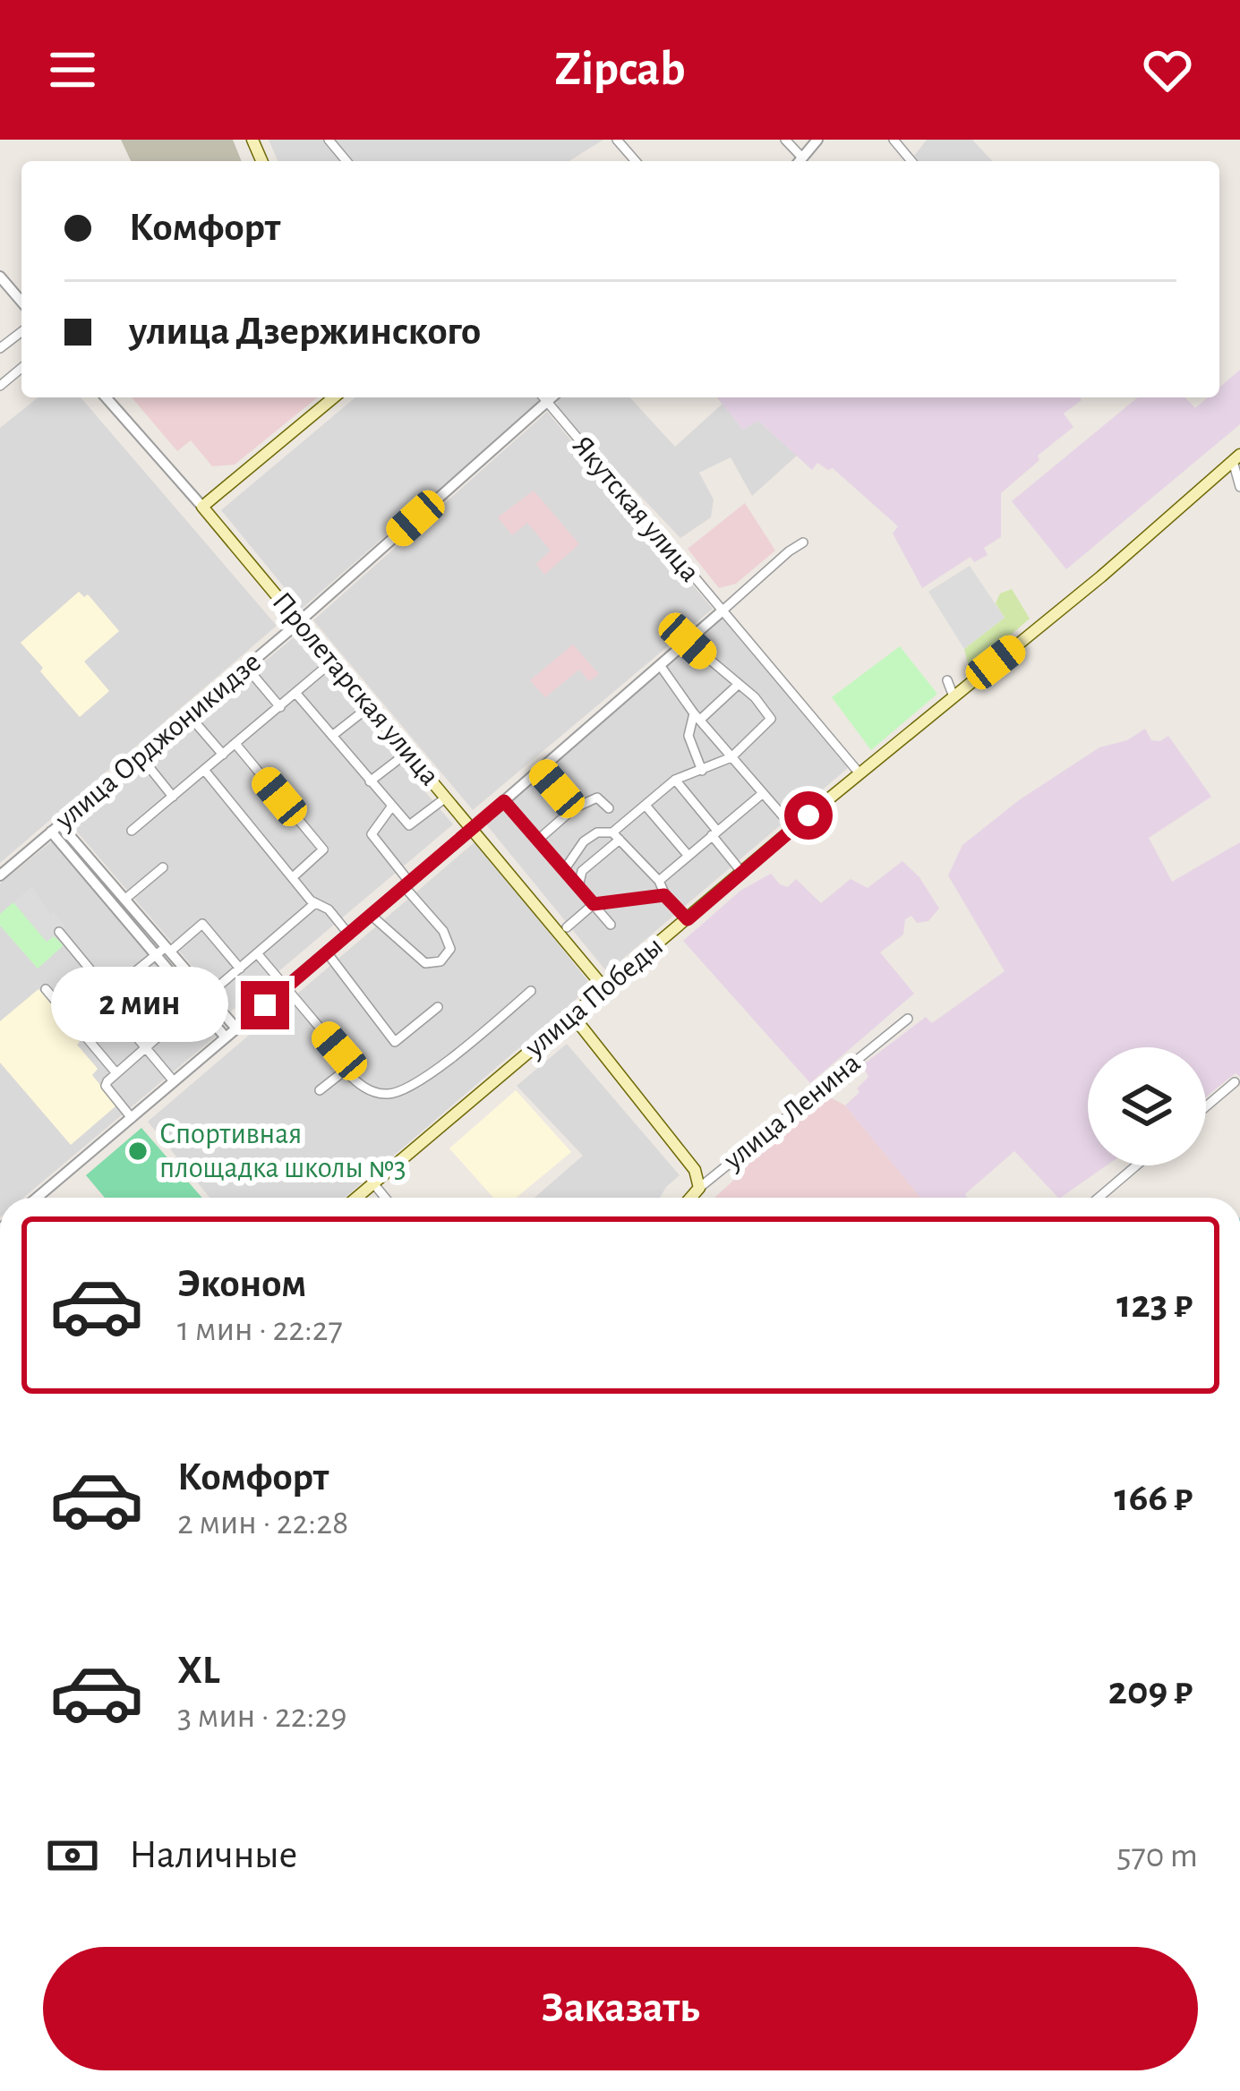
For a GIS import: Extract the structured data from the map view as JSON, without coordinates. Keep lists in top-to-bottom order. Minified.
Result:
{"streets":{"main road":["Пролетарская улица","улица Победы","улица Ленина"],"street":["Якутская улица","улица Орджоникидзе"]},"crossings":[["Якутская улица","улица Орджоникидзе"],["Якутская улица","улица Победы"],["Пролетарская улица","улица Орджоникидзе"],["Пролетарская улица","улица Победы"]],"places":["Спортивная площадка школы №3"],"page":{"header":"Zipcab","banner":["Комфорт","улица Дзержинского"],"bubble":"2 мин","list":[{"name":"Эконом","note":"1 мин · 22:27","value":"123 ₽"},{"name":"Комфорт","note":"2 мин · 22:28","value":"166 ₽"},{"name":"XL","note":"3 мин · 22:29","value":"209 ₽"}],"pay":["Наличные","570 m"],"buttons":"Заказать"}}
